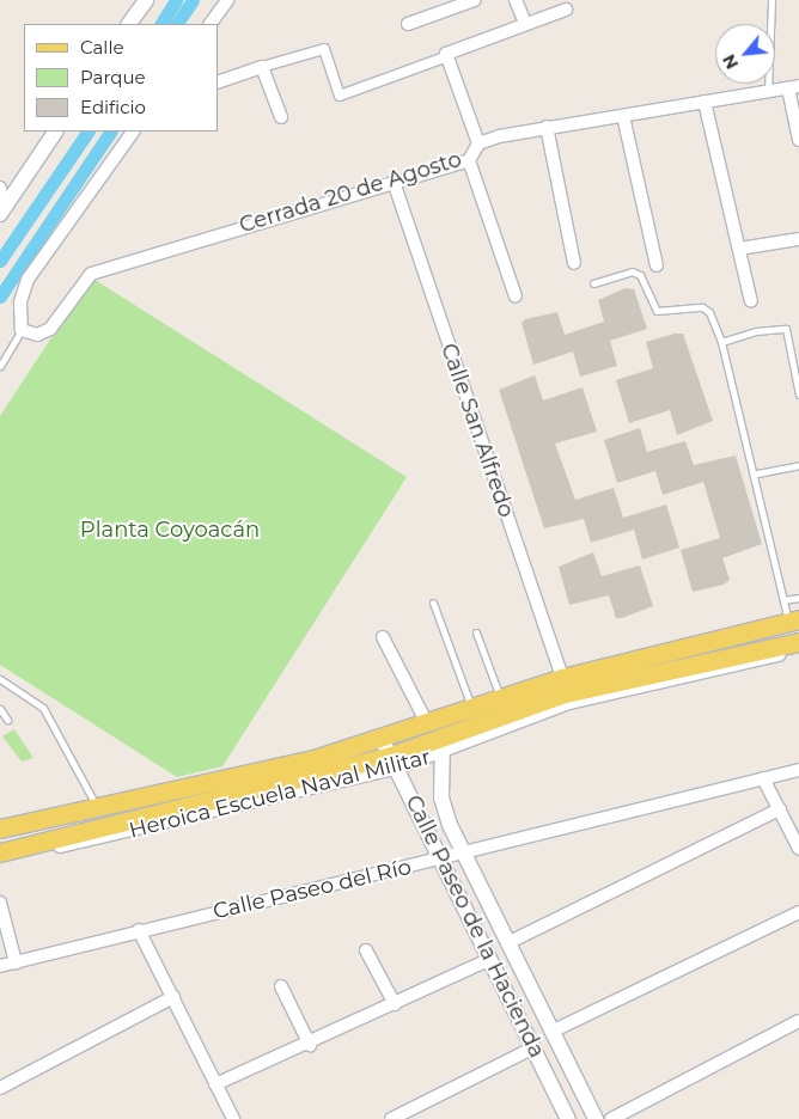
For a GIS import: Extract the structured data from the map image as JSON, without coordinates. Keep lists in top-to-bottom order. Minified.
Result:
{"streets":{"main road":["Heroica Escuela Naval Militar"],"street":["Cerrada 20 de Agosto","Calle San Alfredo","Calle Paseo del Río","Calle Paseo de la Hacienda"]},"crossings":[["Cerrada 20 de Agosto","Calle San Alfredo"],["Calle San Alfredo","Heroica Escuela Naval Militar"],["Heroica Escuela Naval Militar","Calle Paseo de la Hacienda"],["Calle Paseo del Río","Calle Paseo de la Hacienda"]],"parks":["Planta Coyoacán"],"legend":["Calle","Parque","Edificio"],"north":"bottom left"}
